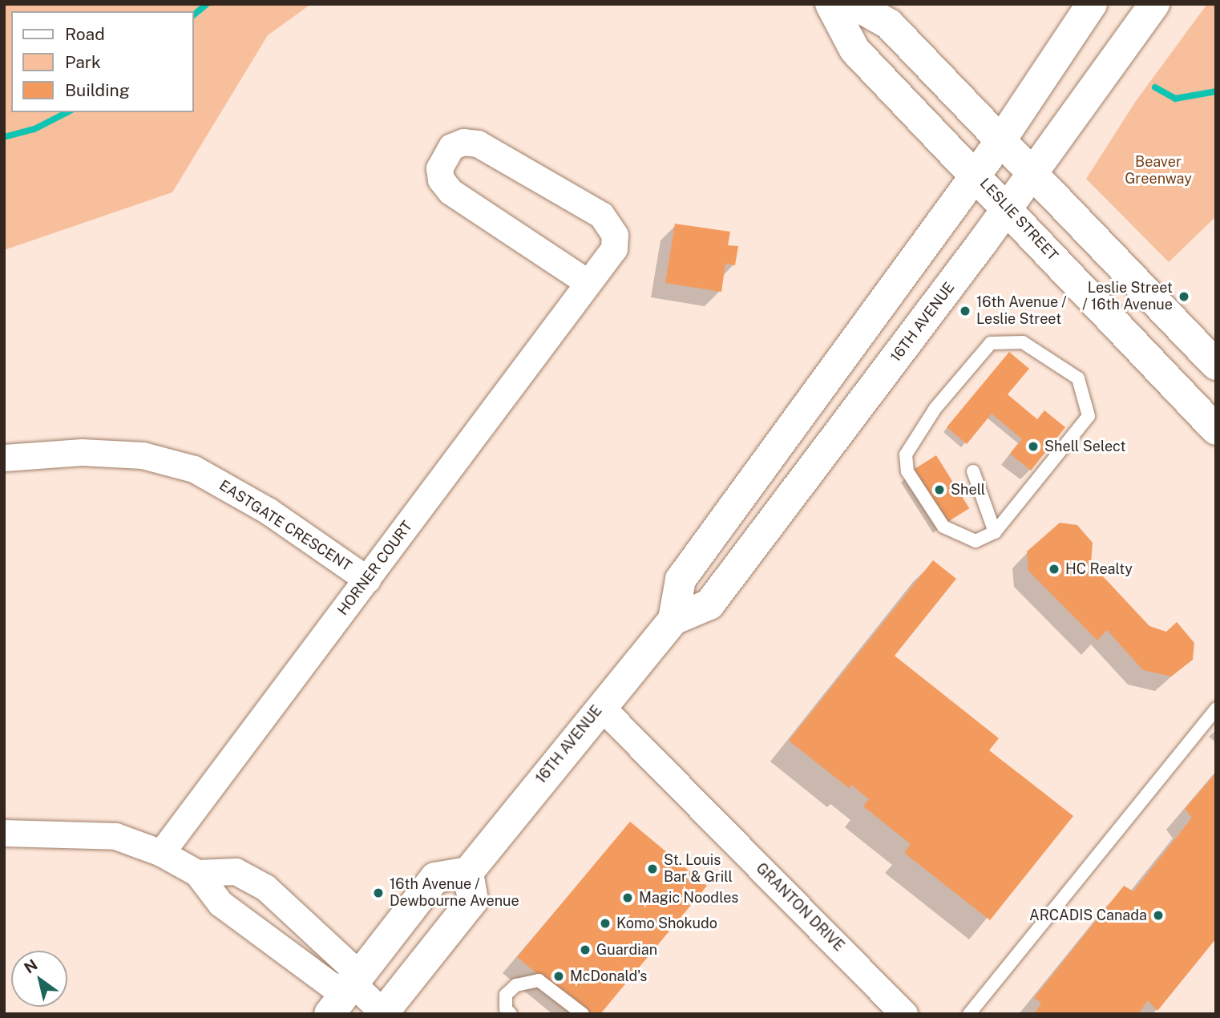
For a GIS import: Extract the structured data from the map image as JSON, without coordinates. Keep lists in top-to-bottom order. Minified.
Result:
{"streets":{"main road":["LESLIE STREET","16TH AVENUE"],"street":["EASTGATE CRESCENT","HORNER COURT","GRANTON DRIVE"]},"crossings":[["LESLIE STREET","16TH AVENUE"],["16TH AVENUE","GRANTON DRIVE"],["EASTGATE CRESCENT","HORNER COURT"]],"parks":["Beaver Greenway"],"places":["Leslie Street / 16th Avenue","16th Avenue / Leslie Street","Shell Select","Shell","HC Realty","St. Louis Bar & Grill","16th Avenue / Dewbourne Avenue","Magic Noodles","ARCADIS Canada","Komo Shokudo","Guardian","McDonald's"],"legend":["Road","Park","Building"],"north":"top left"}
